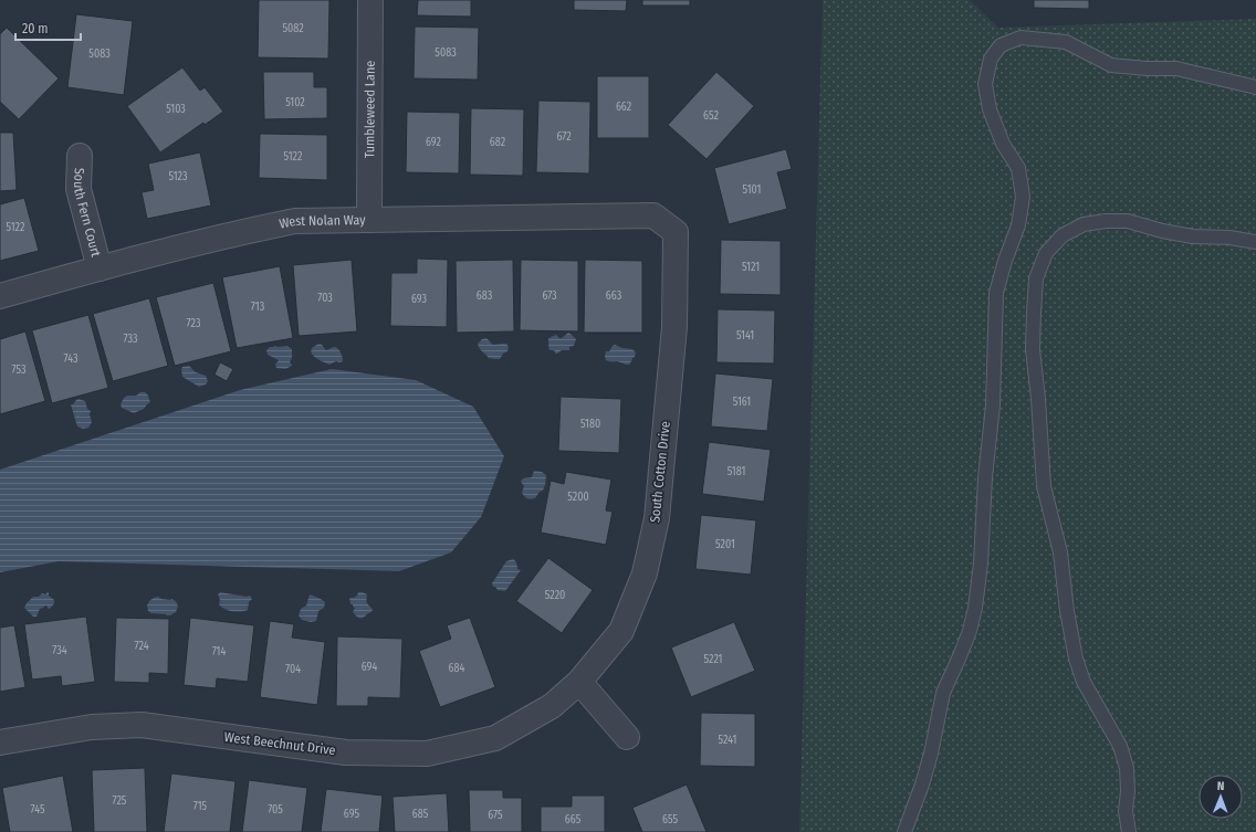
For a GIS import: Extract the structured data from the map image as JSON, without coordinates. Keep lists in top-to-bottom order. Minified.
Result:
{"streets":{"street":["Tumbleweed Lane","South Fern Court","West Nolan Way","South Cotton Drive","West Beechnut Drive"]},"crossings":[["Tumbleweed Lane","West Nolan Way"],["South Fern Court","West Nolan Way"],["West Nolan Way","South Cotton Drive"],["South Cotton Drive","West Beechnut Drive"]],"house_numbers":["5082","5083","5083","5102","662","5103","652","672","692","682","5122","5123","5101","5122","5121","683","673","663","703","693","713","723","5141","733","743","753","5161","5180","5181","5200","5201","5220","724","734","714","5221","694","684","704","5241","725","715","745","705","695","685","675","665","655"],"scale_bar":"20 m","north":"top"}
